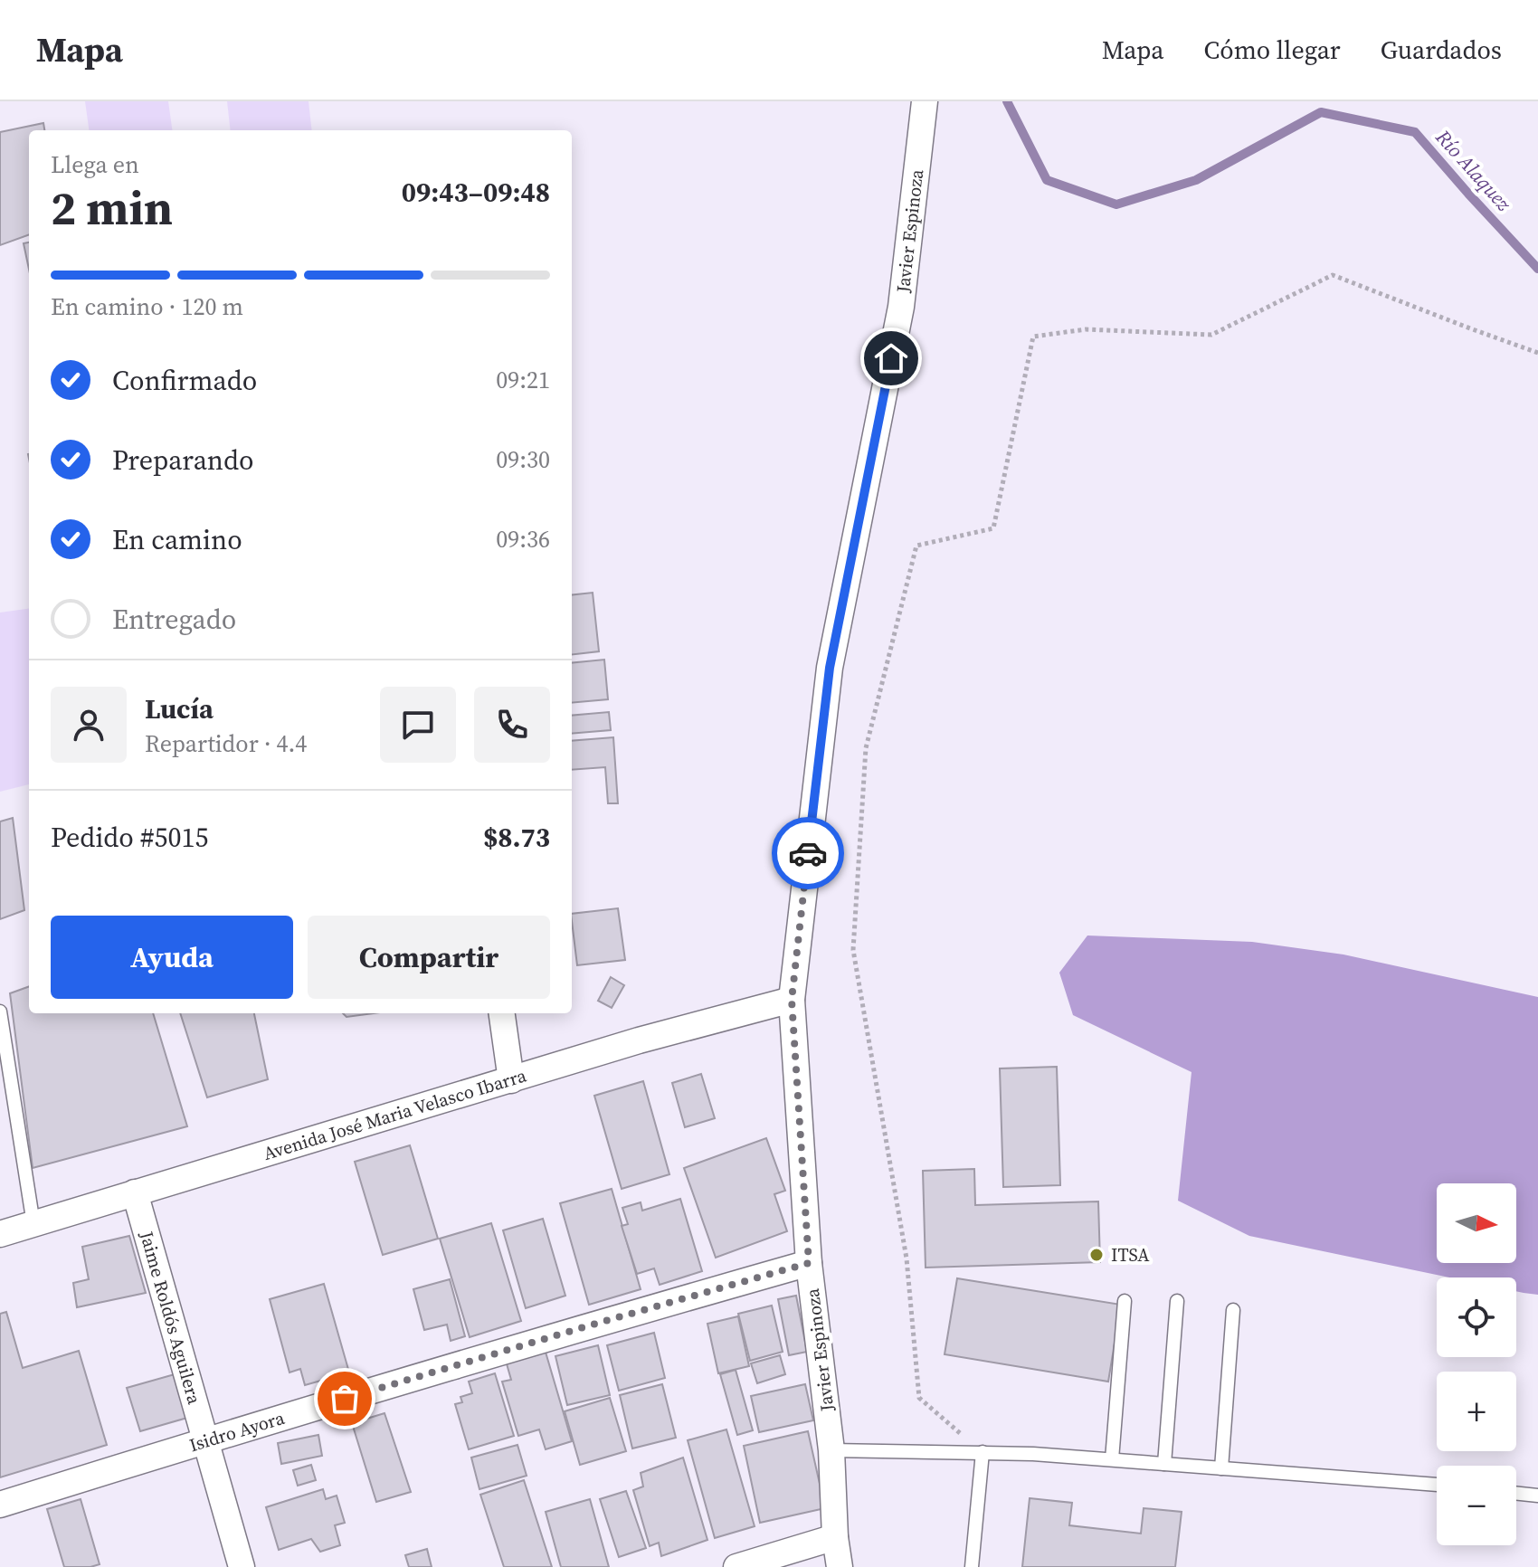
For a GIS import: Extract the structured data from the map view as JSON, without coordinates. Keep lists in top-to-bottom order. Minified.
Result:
{"streets":{"street":["Javier Espinoza","Avenida José Maria Velasco Ibarra","Jaime Roldós Aguilera","Isidro Ayora"]},"crossings":[["Javier Espinoza","Avenida José Maria Velasco Ibarra"],["Javier Espinoza","Isidro Ayora"],["Avenida José Maria Velasco Ibarra","Jaime Roldós Aguilera"],["Jaime Roldós Aguilera","Isidro Ayora"]],"water":["Río Alaquez"],"places":["ITSA"],"north":"right","page":{"header":"Mapa","nav":["Mapa","Cómo llegar","Guardados"],"heading":["2 min","Llega en","09:43–09:48"],"panel":["Lucía","Repartidor · 4.4","Pedido #5015","$8.73"],"bar":"En camino · 120 m","list":[["Confirmado","09:21"],["Preparando","09:30"],["En camino","09:36"],"Entregado"],"buttons":["Ayuda","Compartir"],"map_buttons":["+","−"]}}
